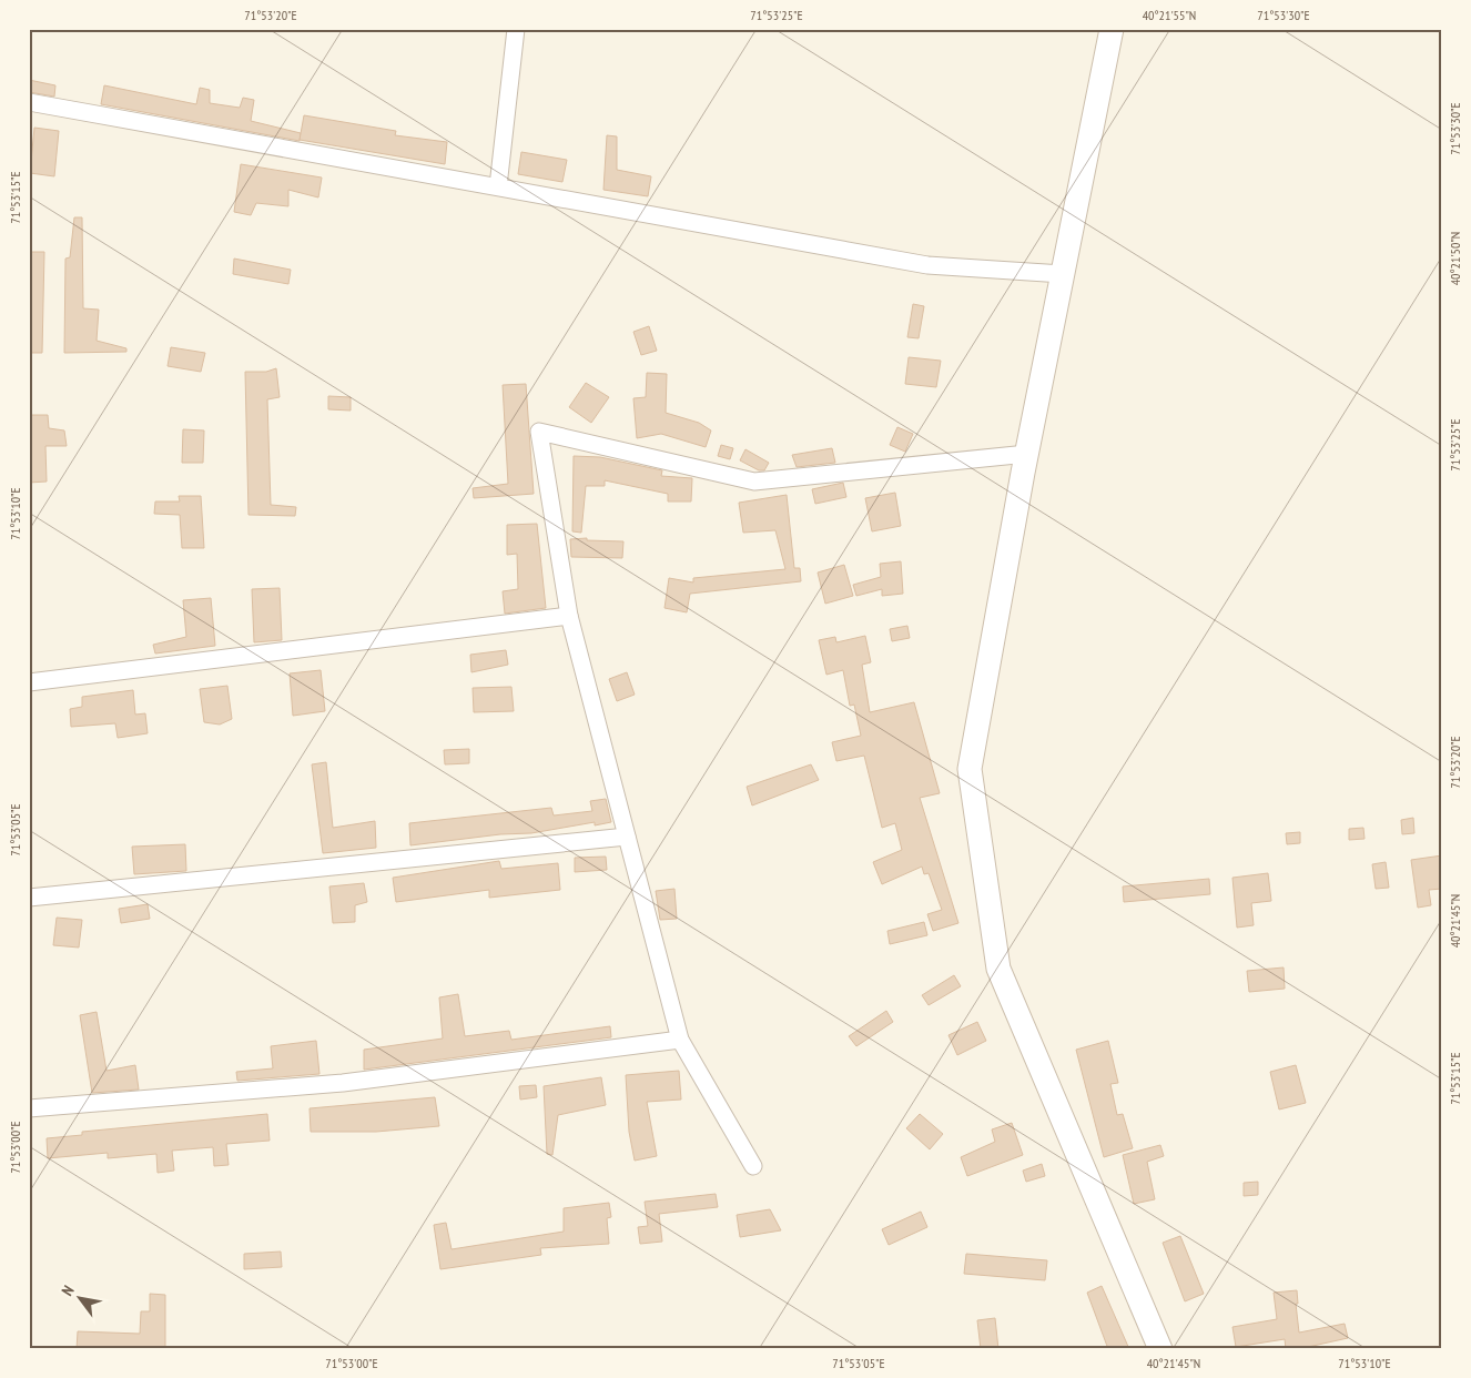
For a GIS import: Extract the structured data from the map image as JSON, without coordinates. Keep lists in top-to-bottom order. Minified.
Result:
{"north":"top left","coordinates":["71°53'20\"E","71°53'25\"E","40°21'55\"N","71°53'30\"E","71°53'15\"E","40°21'50\"N","71°53'10\"E","71°53'05\"E","40°21'45\"N","71°53'00\"E"]}
